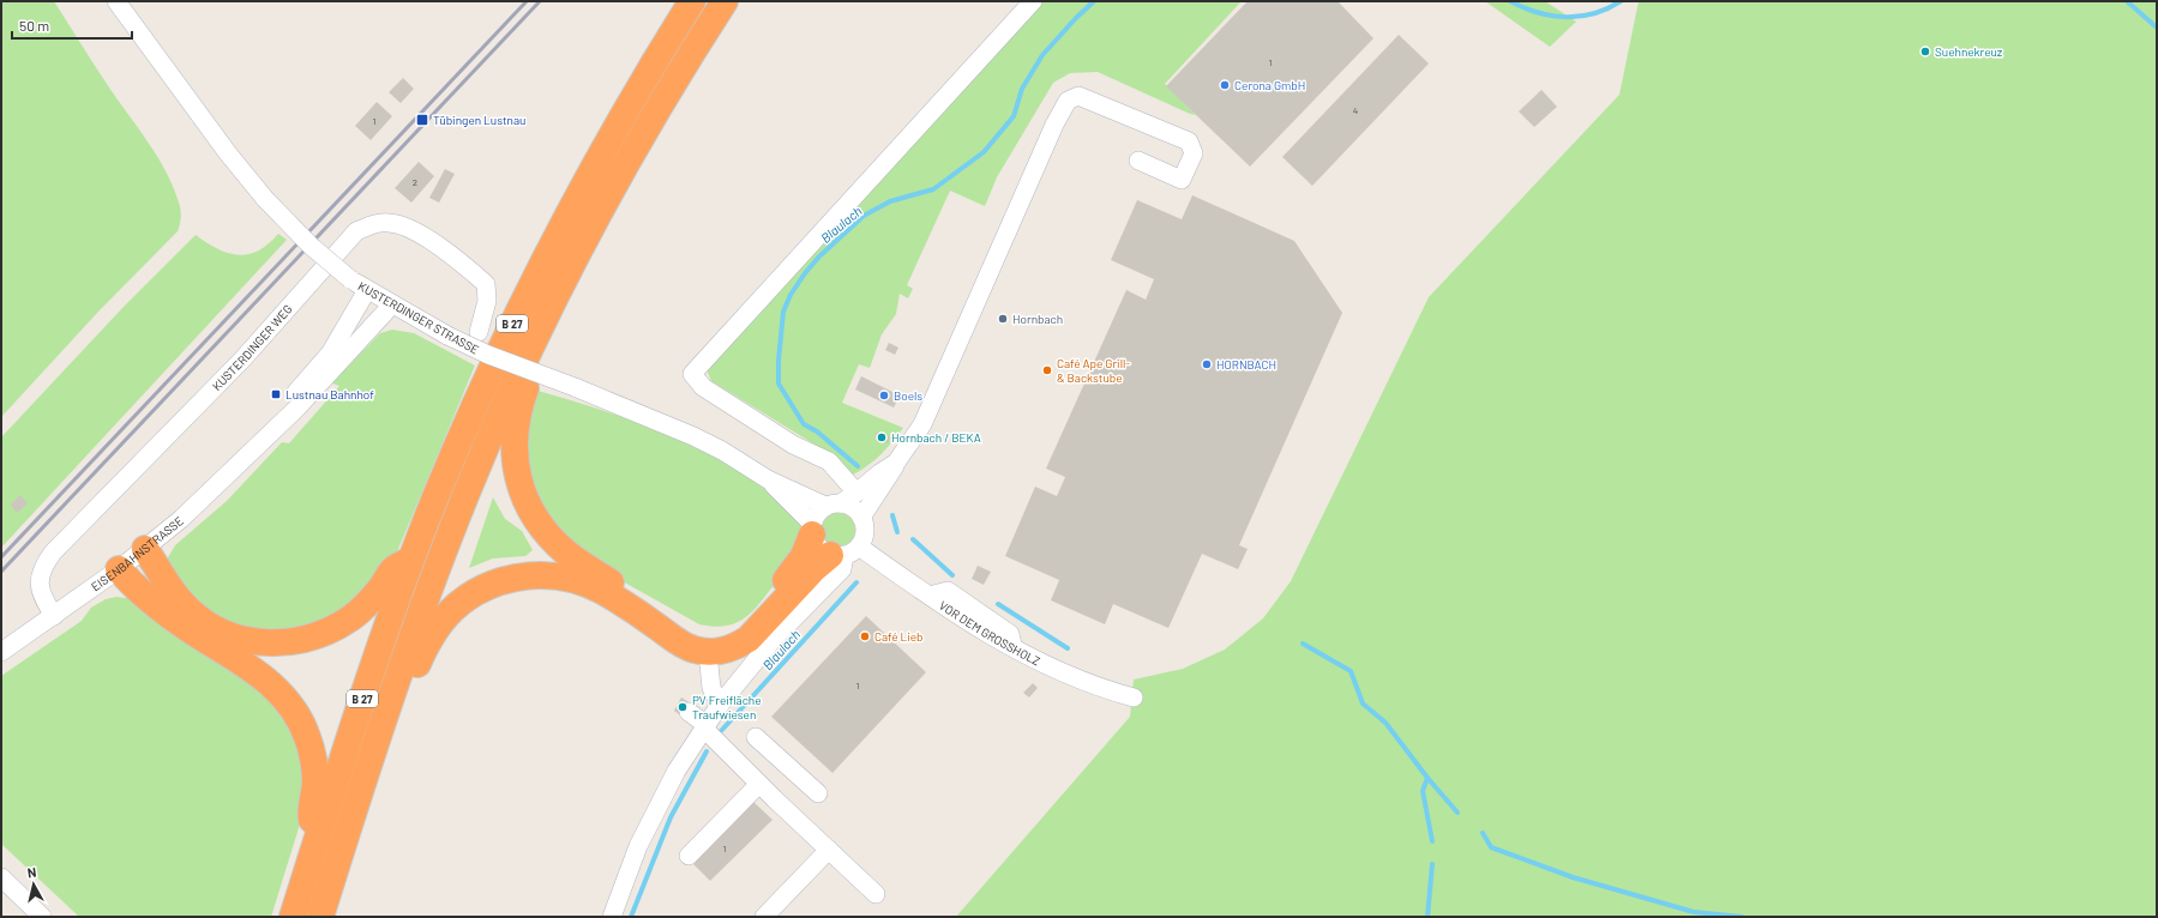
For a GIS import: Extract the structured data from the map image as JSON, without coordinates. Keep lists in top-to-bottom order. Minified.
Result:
{"streets":{"highway":["B 27"],"street":["KUSTERDINGER STRASSE","KUSTERDINGER WEG","EISENBAHNSTRASSE","VOR DEM GROSSHOLZ"]},"crossings":[["KUSTERDINGER STRASSE","EISENBAHNSTRASSE"],["KUSTERDINGER STRASSE","VOR DEM GROSSHOLZ"],["KUSTERDINGER WEG","EISENBAHNSTRASSE"]],"water":["Blaulach"],"places":{"other":["Suehnekreuz","Cerona GmbH","Hornbach","HORNBACH","Café Ape Grill- & Backstube","Boels","Hornbach / BEKA","Café Lieb","PV Freifläche Traufwiesen"],"transit":["Tübingen Lustnau","Lustnau Bahnhof"]},"house_numbers":["1","4","1","2","1","1"],"scale_bar":"50 m","north":"top"}
